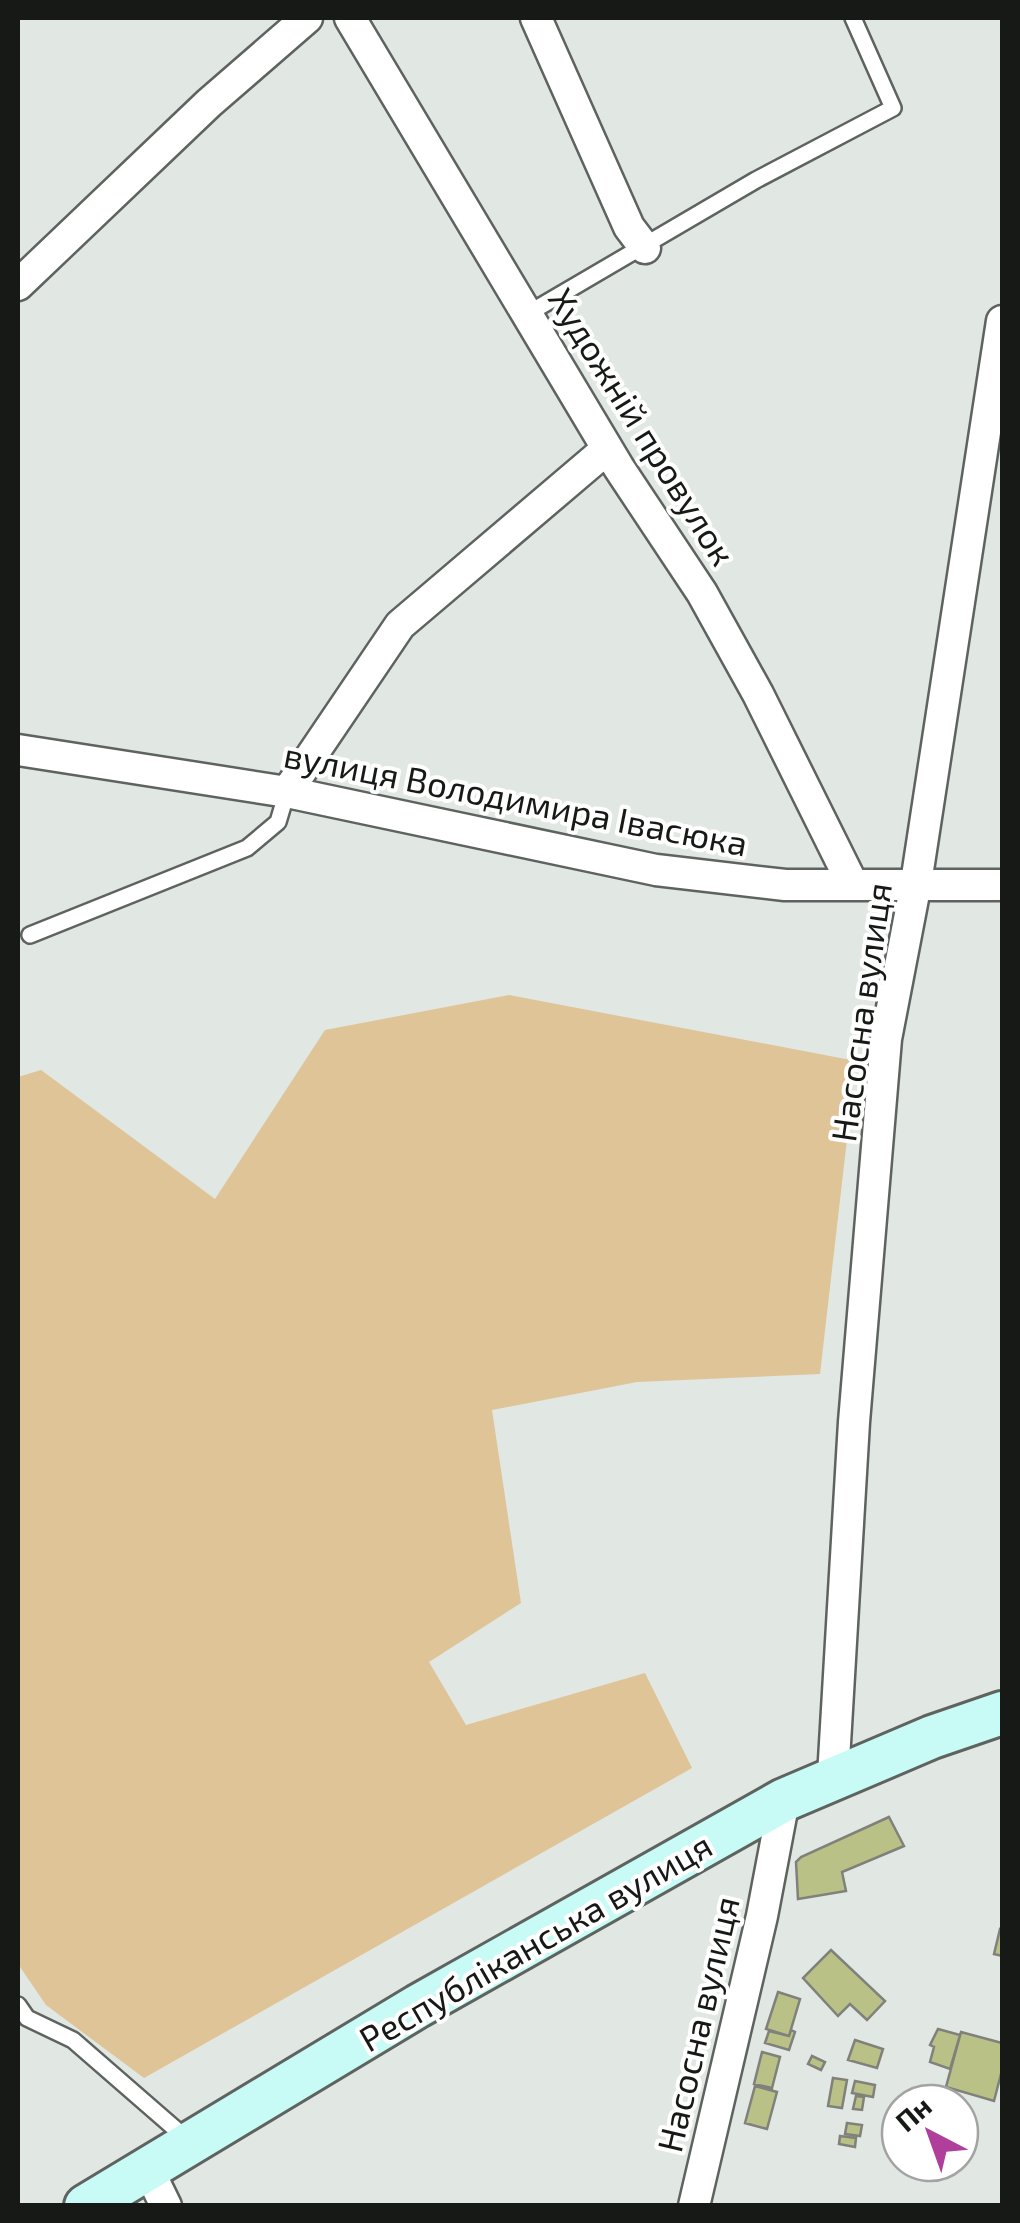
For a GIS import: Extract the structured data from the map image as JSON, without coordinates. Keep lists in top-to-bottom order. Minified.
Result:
{"streets":{"main road":["Республіканська вулиця"],"street":["Художній провулок","вулиця Володимира Івасюка","Насосна вулиця"]},"crossings":[["Художній провулок","вулиця Володимира Івасюка"],["вулиця Володимира Івасюка","Насосна вулиця"],["Насосна вулиця","Республіканська вулиця"]],"north":"top left"}
